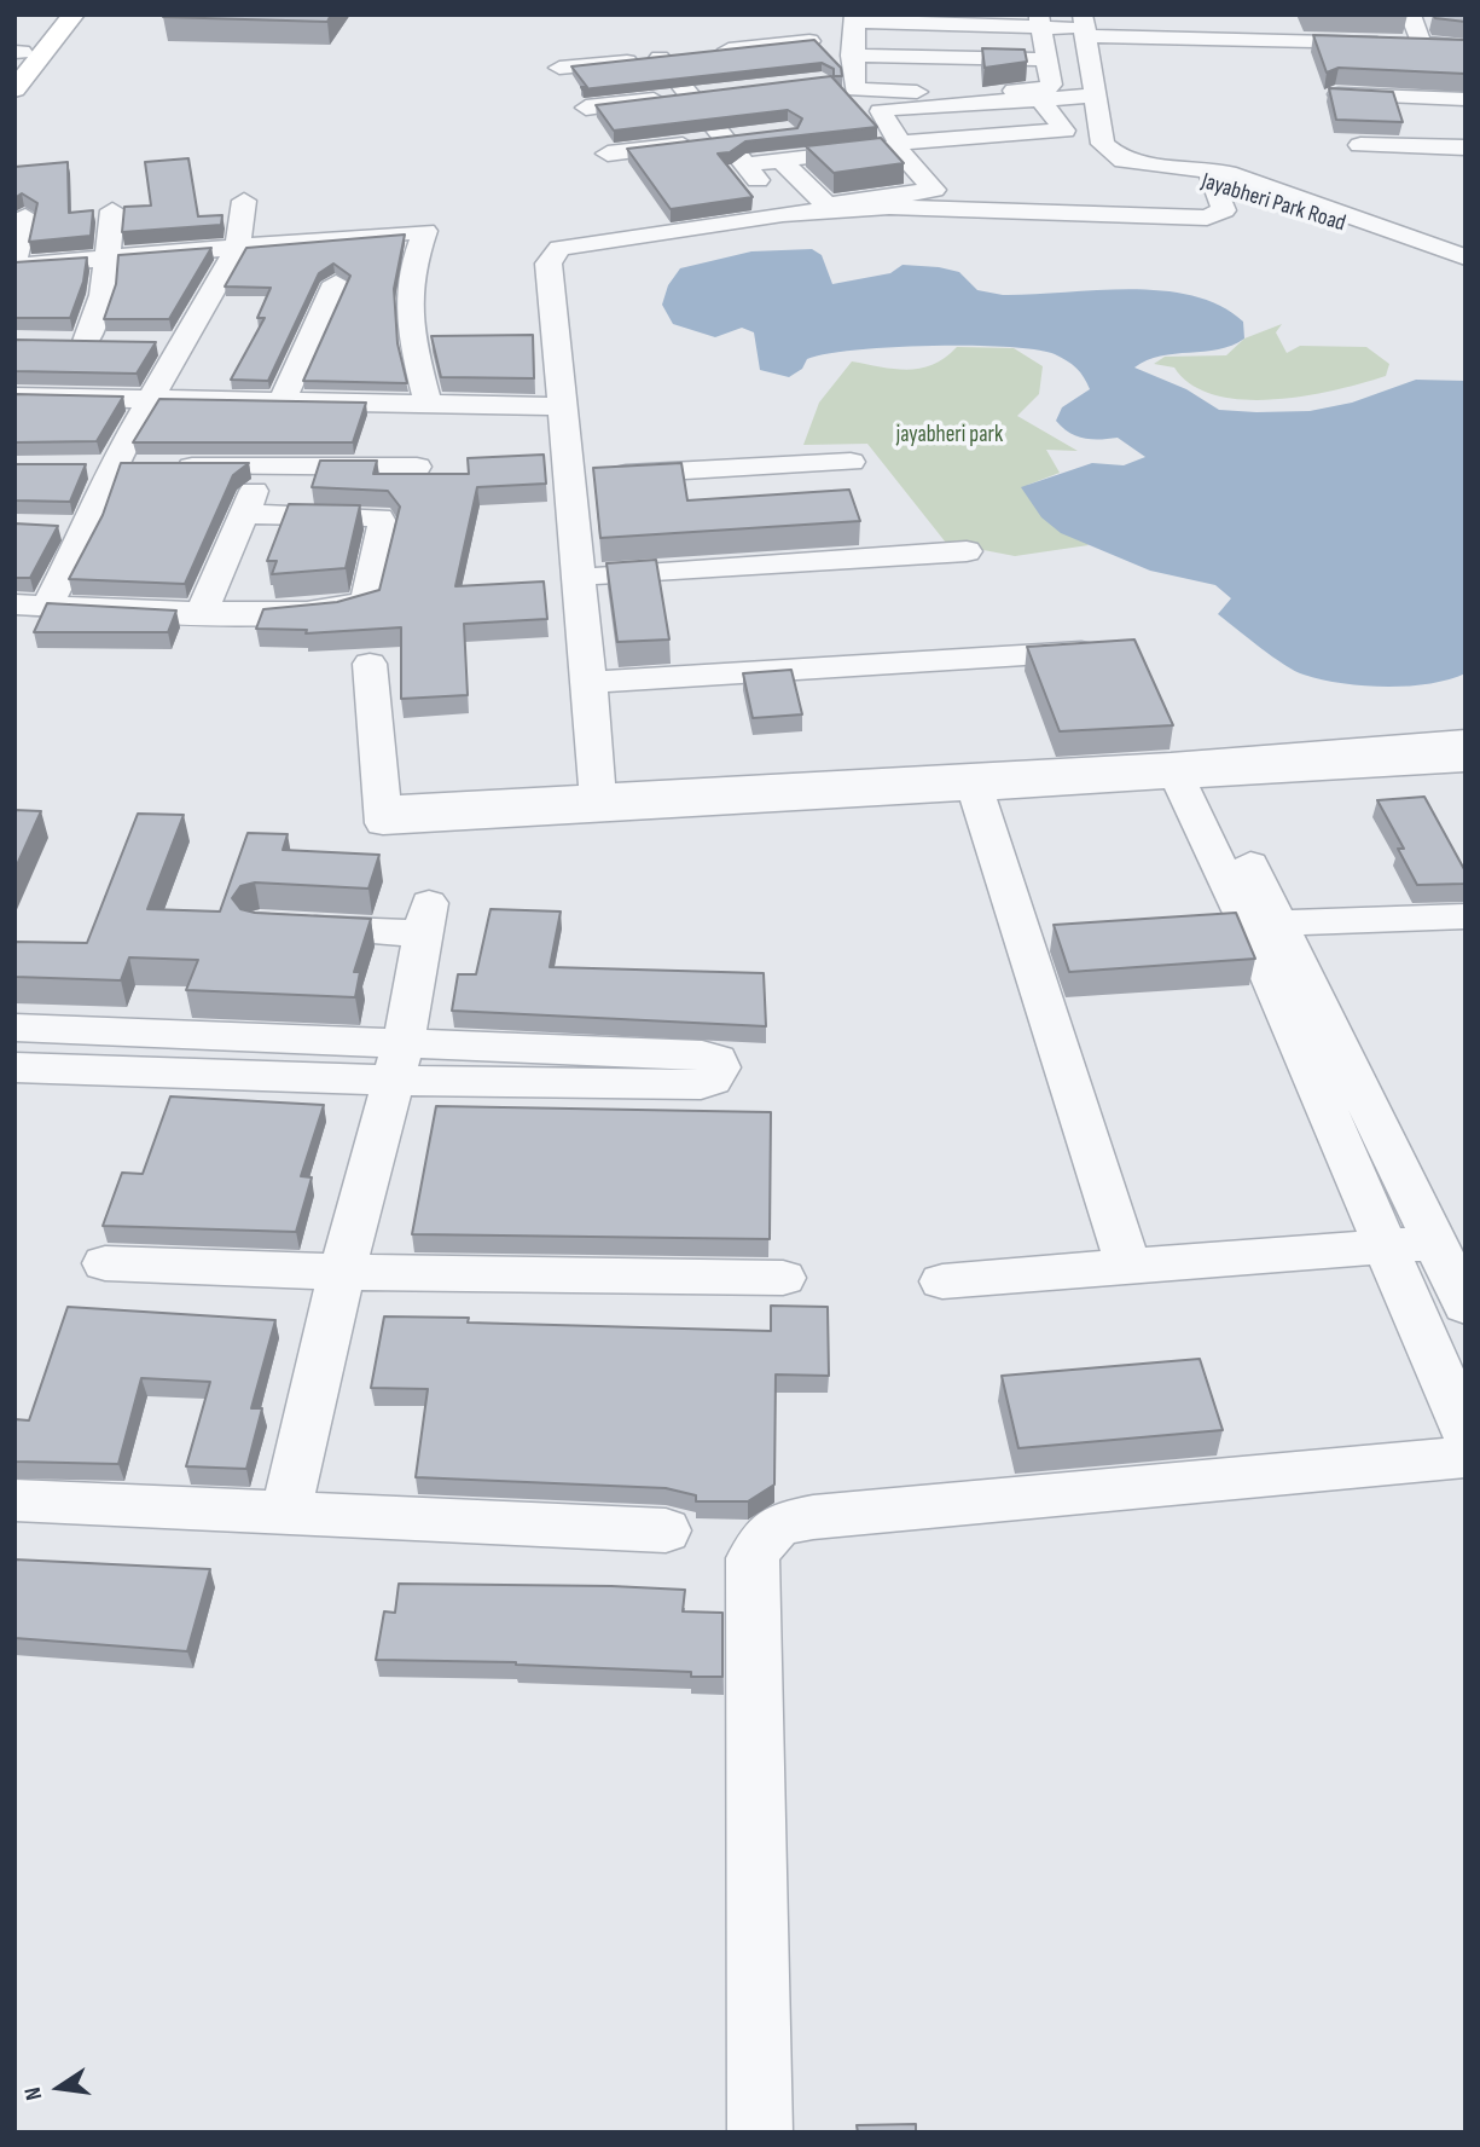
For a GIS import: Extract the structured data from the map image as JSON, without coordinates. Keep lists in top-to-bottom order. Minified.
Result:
{"streets":{"street":["Jayabheri Park Road"]},"parks":["jayabheri park"],"north":"left"}
